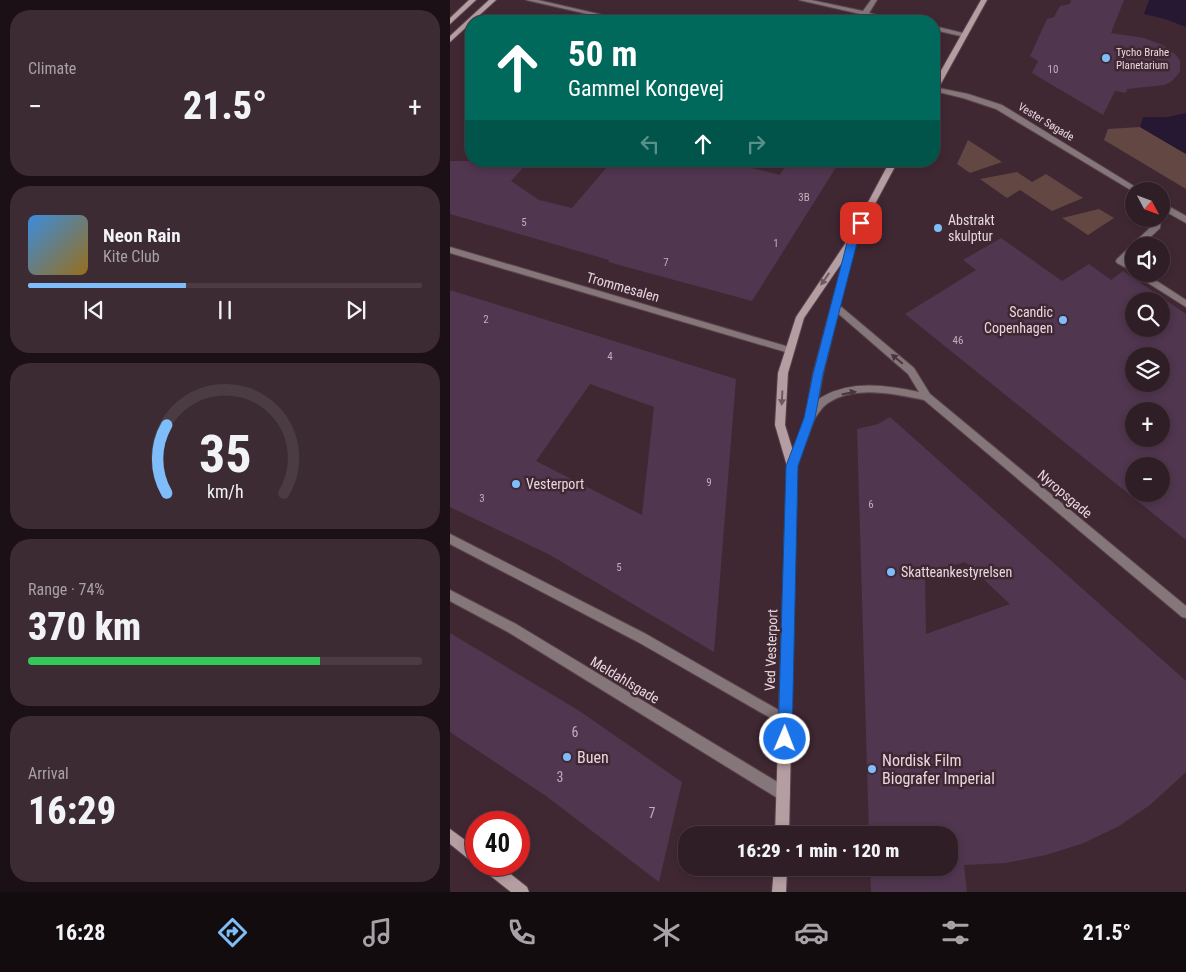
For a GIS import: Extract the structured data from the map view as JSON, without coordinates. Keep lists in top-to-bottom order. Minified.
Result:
{"streets":{"street":["Vester Søgade","Trommesalen","Nyropsgade","Ved Vesterport","Meldahlsgade"]},"crossings":[["Ved Vesterport","Meldahlsgade"]],"places":["Tycho Brahe Planetarium","Abstrakt skulptur","Scandic Copenhagen","Vesterport","Skatteankestyrelsen","Buen","Nordisk Film Biografer Imperial"],"house_numbers":["10","3B","5","1","7","2","46","4","9","3","6","5","6","3","7"],"north":"bottom right","page":{"tile":["Climate",["Range · 74%","370 km"],["Arrival","16:29"]],"turn":["50 m","Gammel Kongevej"],"heat":["−","21.5°","+"],"map_buttons":["+","−"],"song":["Neon Rain","Kite Club"],"limit":"40","trip":"16:29 · 1 min · 120 m","tabs":["16:28","21.5°"],"gauge":["35","km/h"]}}
